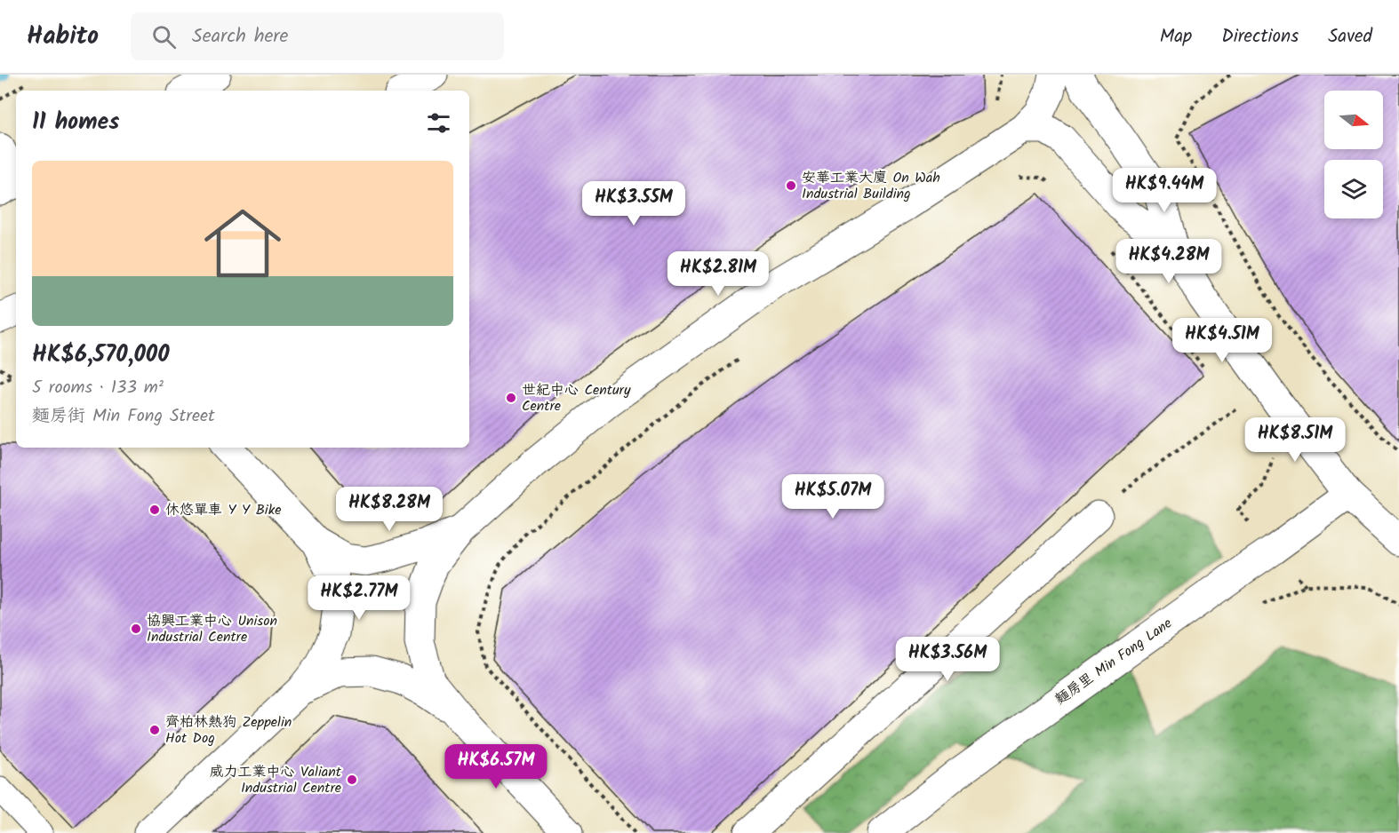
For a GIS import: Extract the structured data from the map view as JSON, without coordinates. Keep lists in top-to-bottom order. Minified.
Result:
{"streets":{"street":["麵房里 Min Fong Lane"]},"places":["安華工業大廈 On Wah Industrial Building","世紀中心 Century Centre","休悠單車 Y Y Bike","協興工業中心 Unison Industrial Centre","齊柏林熱狗 Zeppelin Hot Dog","威力工業中心 Valiant Industrial Centre"],"north":"right","page":{"header":"Habito","search":"Search here","nav":["Map","Directions","Saved"],"heading":"11 homes","list":[{"name":"HK$6,570,000","note":"5 rooms · 133 m² · 麵房街 Min Fong Street"}],"price":["HK$9.44M","HK$3.55M","HK$4.28M","HK$2.81M","HK$4.51M","HK$8.51M","HK$5.07M","HK$8.28M","HK$2.77M","HK$3.56M","HK$6.57M"]}}
